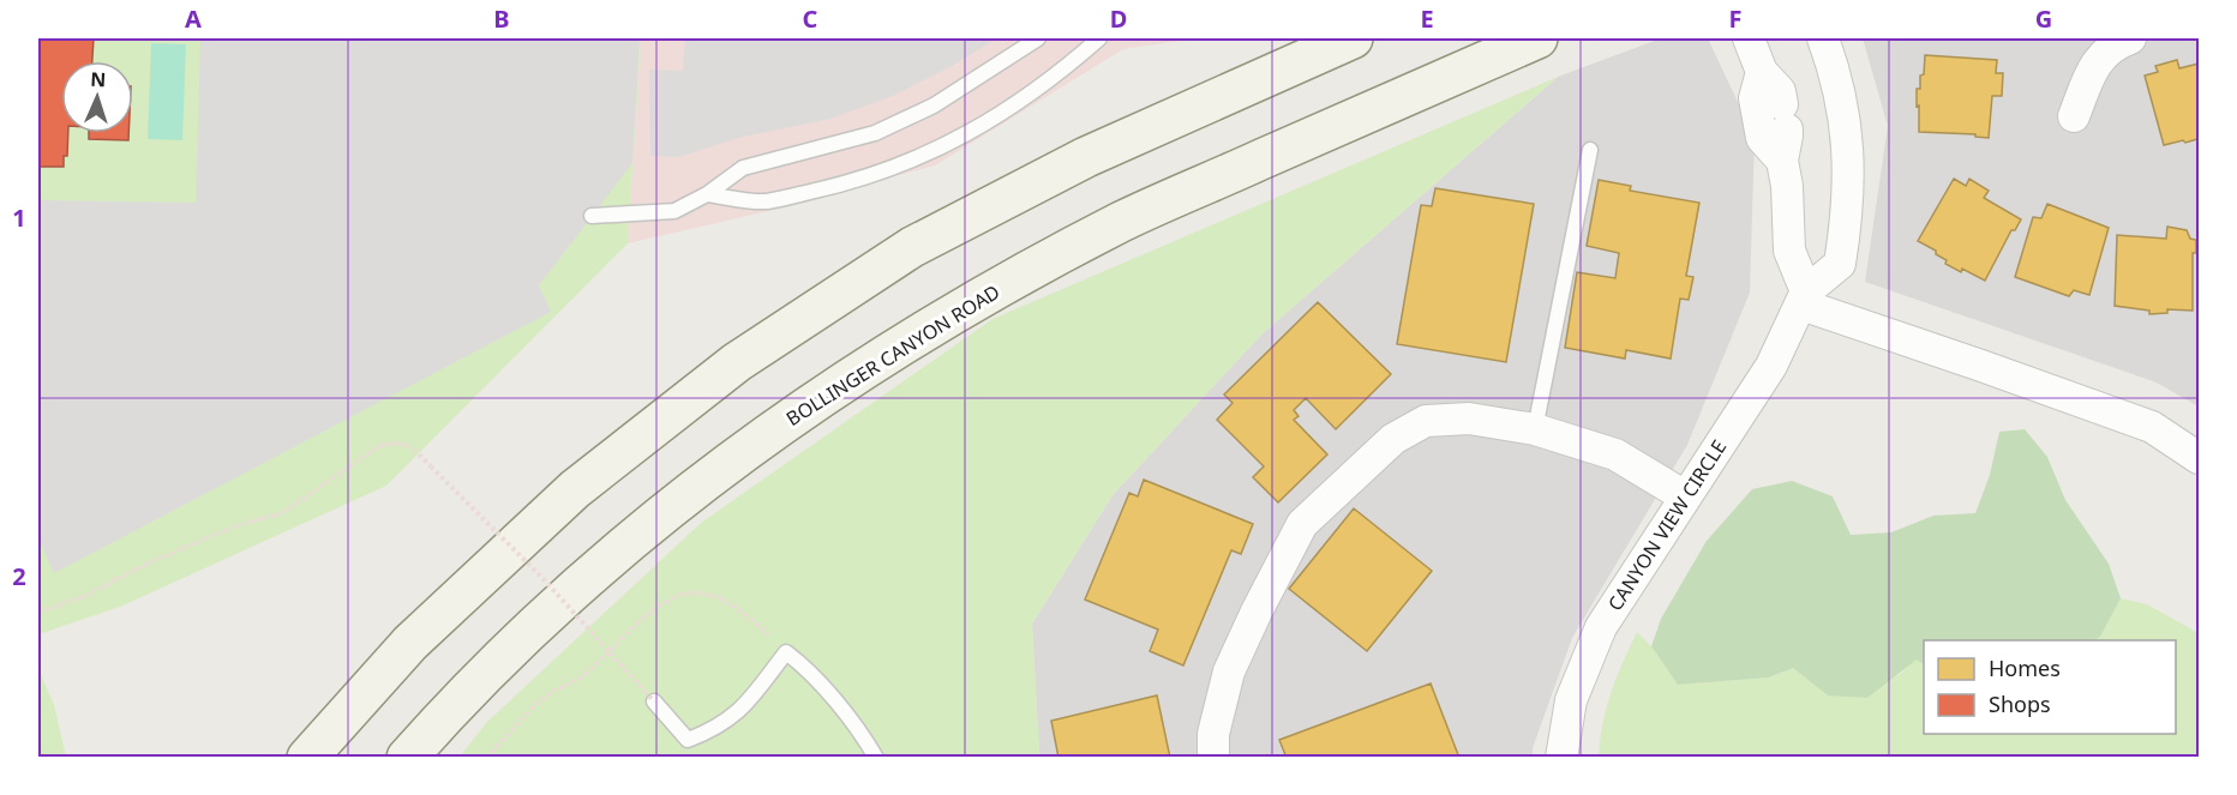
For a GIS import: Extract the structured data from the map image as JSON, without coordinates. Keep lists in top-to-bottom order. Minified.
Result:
{"streets":{"main road":["BOLLINGER CANYON ROAD"],"street":["CANYON VIEW CIRCLE"]},"legend":["Homes","Shops"],"north":"top","grid":{"columns":["A","B","C","D","E","F","G"],"rows":["1","2"]}}
